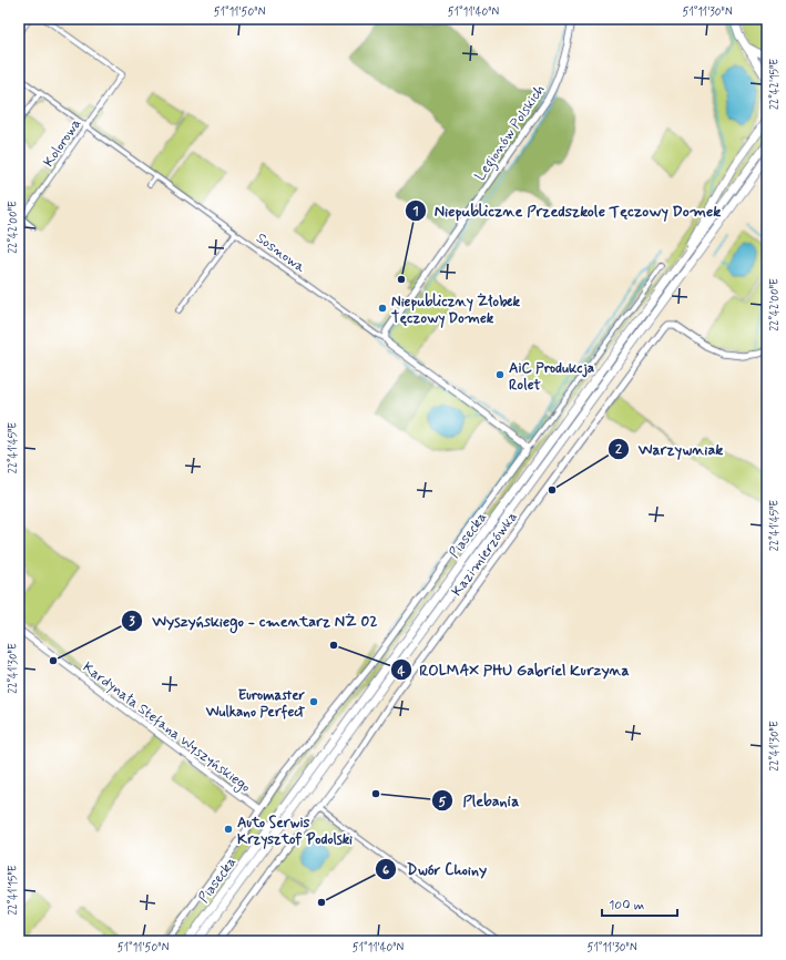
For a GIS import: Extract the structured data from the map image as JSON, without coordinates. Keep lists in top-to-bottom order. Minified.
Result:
{"streets":{"highway":["Piasecka"],"street":["Legionów Polskich","Kolorowa","Sosnowa","Kazimierzówka","Kardynała Stefana Wyszyńskiego"]},"crossings":[["Legionów Polskich","Sosnowa"],["Kolorowa","Sosnowa"]],"places":["Niepubliczne Przedszkole Tęczowy Domek","Niepubliczny Żłobek Tęczowy Domek","AiC Produkcja Rolet","Warzywniak","ROLMAX PHU Gabriel Kurzyna","Wyszyńskiego - cmentarz NŻ 02","Euromaster Wulkano Perfect","Plebania","Auto Serwis Krzysztof Podolski","Dwór Choiny"],"scale_bar":"100 m","coordinates":["51°11'50\"N","51°11'40\"N","51°11'30\"N","22°42'15\"E","22°42'00\"E","22°41'45\"E","22°41'30\"E","22°41'15\"E"]}
